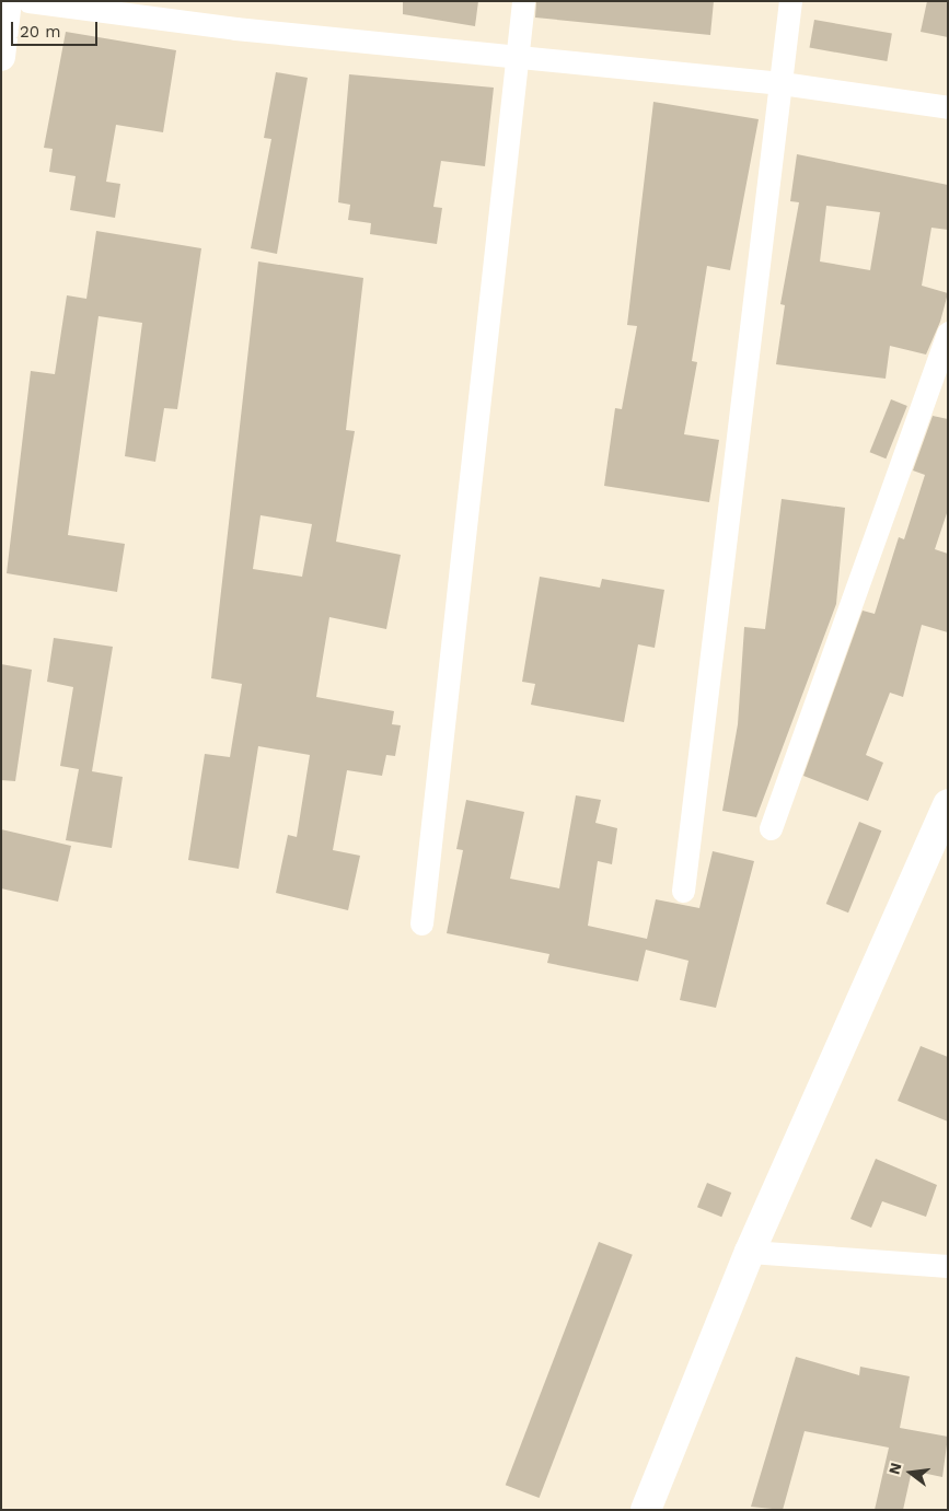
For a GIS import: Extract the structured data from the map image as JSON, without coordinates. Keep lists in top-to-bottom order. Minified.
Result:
{"scale_bar":"20 m","north":"left"}
